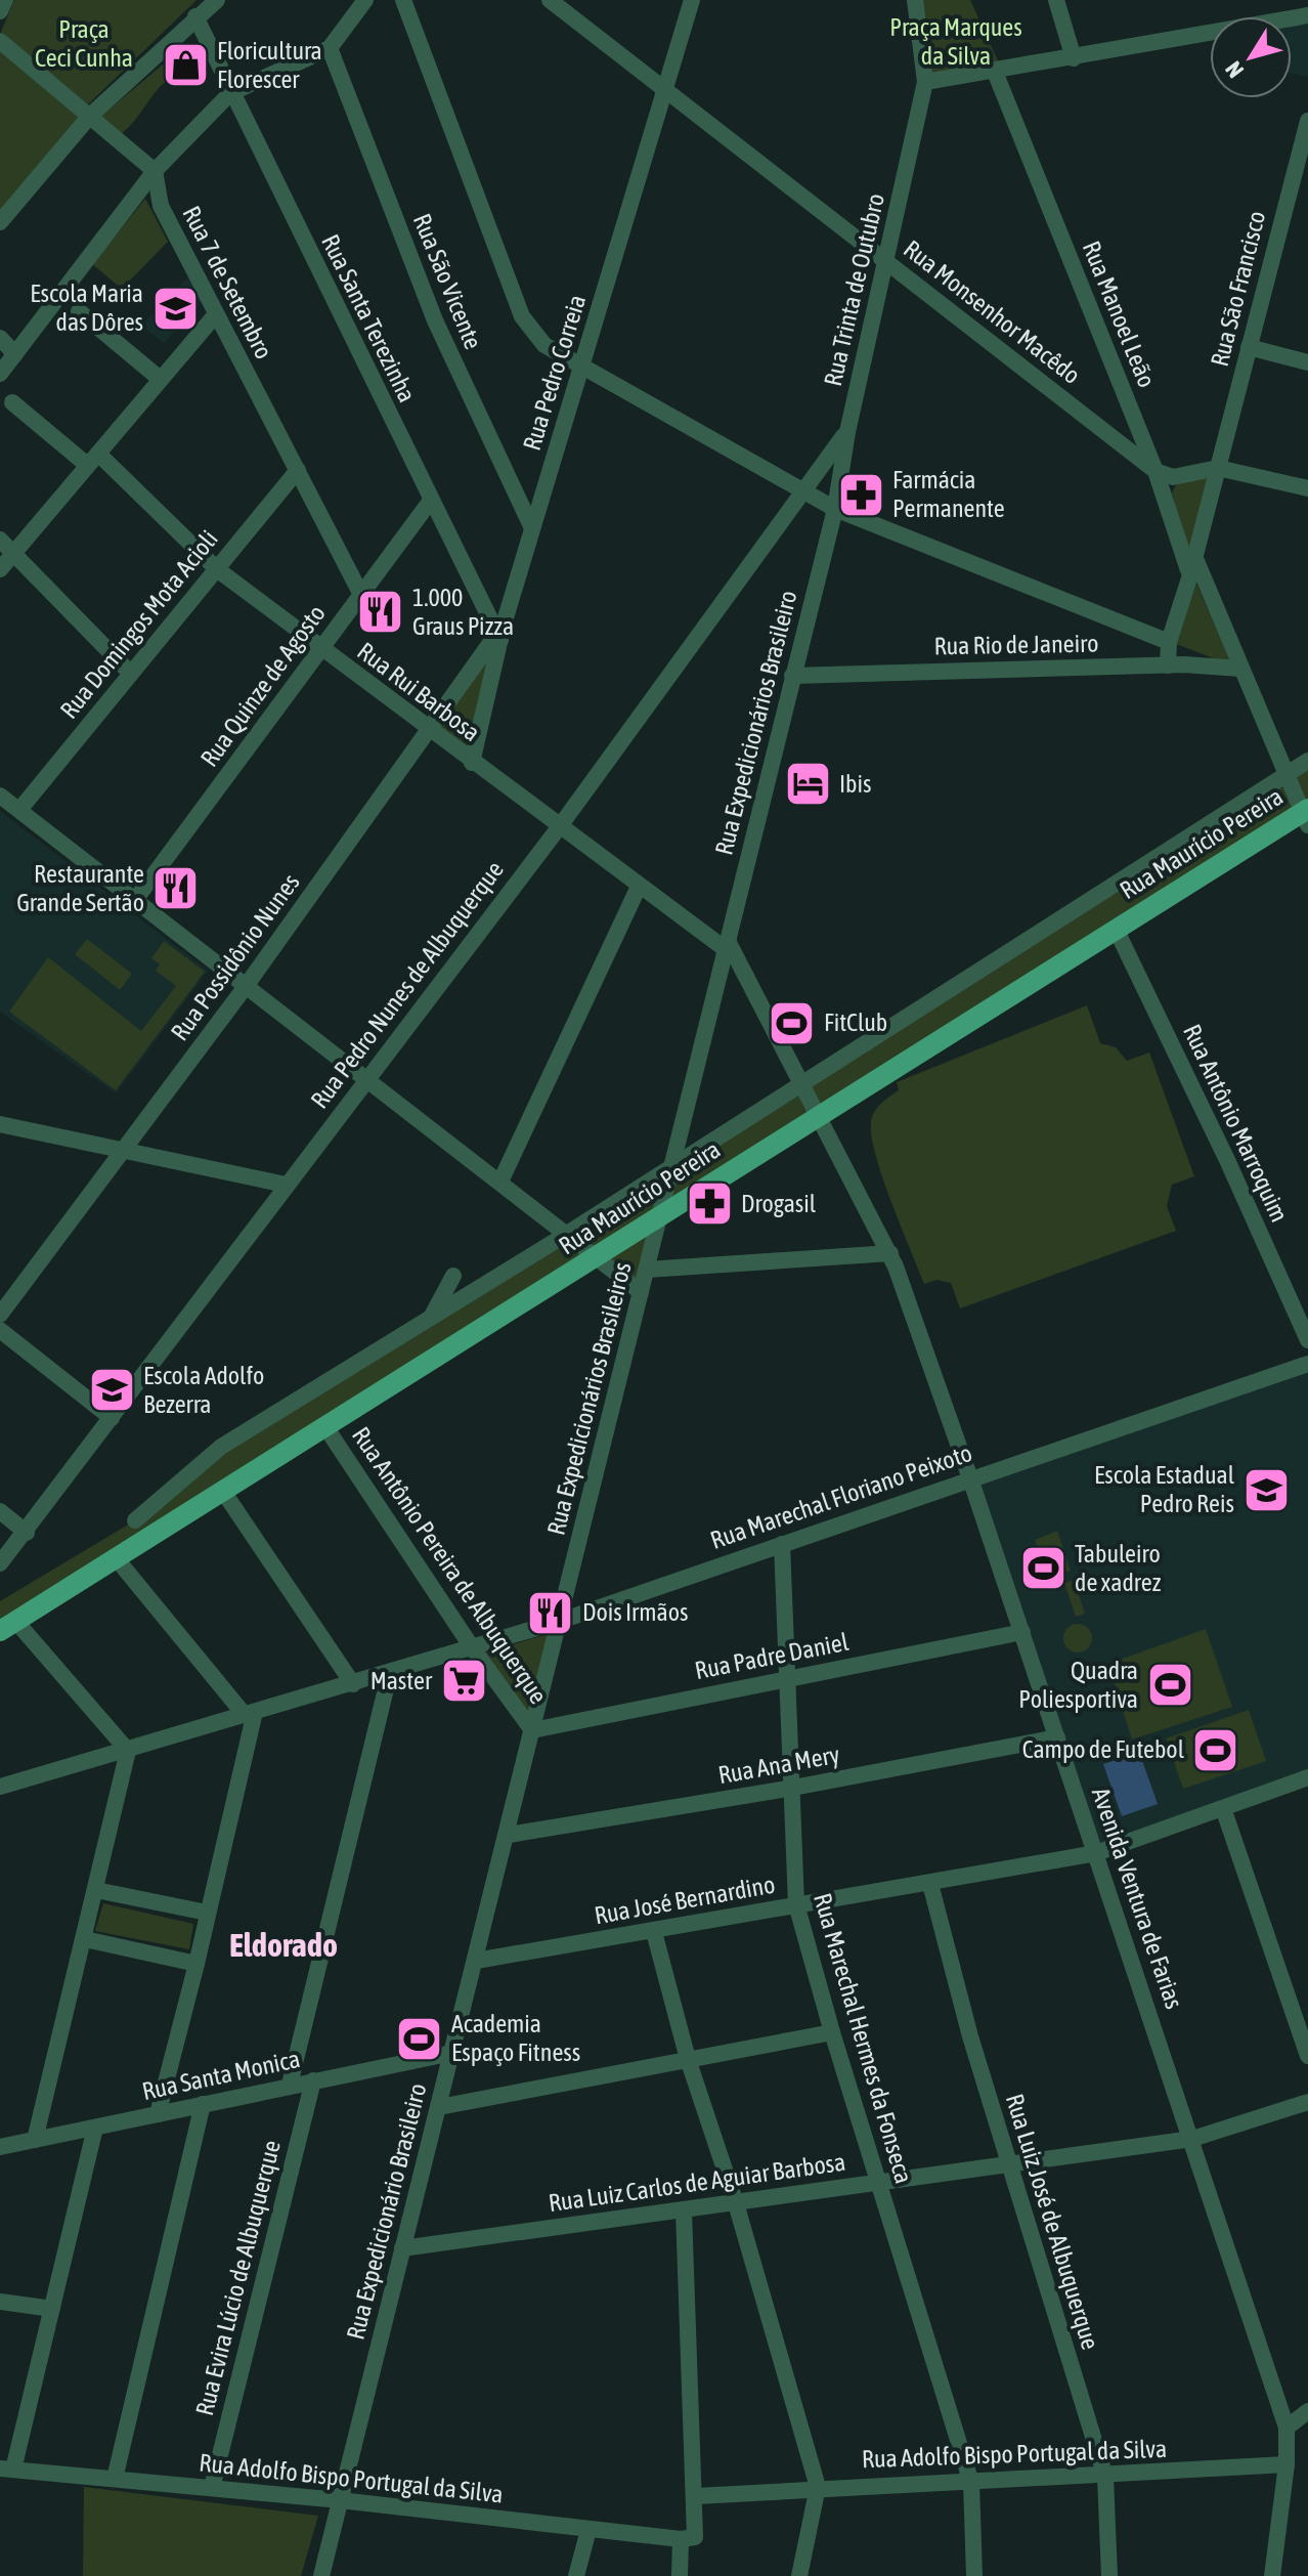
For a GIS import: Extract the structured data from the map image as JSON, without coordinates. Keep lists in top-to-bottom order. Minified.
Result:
{"streets":{"main road":["Rua Maurício Pereira"],"street":["Rua São Vicente","Rua 7 de Setembro","Rua São Francisco","Rua Trinta de Outubro","Rua Monsenhor Macêdo","Rua Manoel Leão","Rua Santa Terezinha","Rua Pedro Correia","Rua Domingos Mota Acioli","Rua Rio de Janeiro","Rua Quinze de Agosto","Rua Rui Barbosa","Rua Expedicionários Brasileiro","Rua Possidônio Nunes","Rua Pedro Nunes de Albuquerque","Rua Antônio Marroquim","Rua Expedicionários Brasileiros","Rua Marechal Floriano Peixoto","Rua Antônio Pereira de Albuquerque","Rua Padre Daniel","Rua Ana Mery","Avenida Ventura de Farias","Rua José Bernardino","Rua Marechal Hermes da Fonseca","Rua Santa Monica","Rua Luiz Carlos de Aguiar Barbosa","Rua Expedicionário Brasileiro","Rua Luiz José de Albuquerque","Rua Evira Lúcio de Albuquerque","Rua Adolfo Bispo Portugal da Silva"]},"crossings":[["Rua São Vicente","Rua Pedro Correia"],["Rua 7 de Setembro","Rua Domingos Mota Acioli"],["Rua 7 de Setembro","Rua Quinze de Agosto"],["Rua São Francisco","Rua Monsenhor Macêdo"],["Rua São Francisco","Rua Manoel Leão"],["Rua São Francisco","Rua Rio de Janeiro"],["Rua Trinta de Outubro","Rua Monsenhor Macêdo"],["Rua Trinta de Outubro","Rua Expedicionários Brasileiro"],["Rua Trinta de Outubro","Rua Pedro Nunes de Albuquerque"],["Rua Monsenhor Macêdo","Rua Manoel Leão"],["Rua Monsenhor Macêdo","Rua Pedro Correia"],["Rua Santa Terezinha","Rua Pedro Correia"],["Rua Santa Terezinha","Rua Quinze de Agosto"],["Rua Santa Terezinha","Rua Possidônio Nunes"],["Rua Pedro Correia","Rua Rui Barbosa"],["Rua Pedro Correia","Rua Possidônio Nunes"],["Rua Domingos Mota Acioli","Rua Rui Barbosa"],["Rua Rio de Janeiro","Rua Expedicionários Brasileiro"],["Rua Quinze de Agosto","Rua Rui Barbosa"],["Rua Rui Barbosa","Rua Expedicionários Brasileiro"],["Rua Rui Barbosa","Rua Possidônio Nunes"],["Rua Rui Barbosa","Rua Pedro Nunes de Albuquerque"],["Rua Rui Barbosa","Rua Expedicionários Brasileiros"],["Rua Rui Barbosa","Avenida Ventura de Farias"],["Rua Expedicionários Brasileiro","Rua Expedicionários Brasileiros"],["Rua Expedicionários Brasileiro","Avenida Ventura de Farias"],["Rua Maurício Pereira","Rua Antônio Marroquim"],["Rua Maurício Pereira","Rua Expedicionários Brasileiros"],["Rua Maurício Pereira","Rua Antônio Pereira de Albuquerque"],["Rua Maurício Pereira","Avenida Ventura de Farias"],["Rua Expedicionários Brasileiros","Rua Marechal Floriano Peixoto"],["Rua Expedicionários Brasileiros","Avenida Ventura de Farias"],["Rua Expedicionários Brasileiros","Rua Expedicionário Brasileiro"],["Rua Marechal Floriano Peixoto","Rua Antônio Pereira de Albuquerque"],["Rua Marechal Floriano Peixoto","Avenida Ventura de Farias"],["Rua Marechal Floriano Peixoto","Rua Marechal Hermes da Fonseca"],["Rua Marechal Floriano Peixoto","Rua Expedicionário Brasileiro"],["Rua Antônio Pereira de Albuquerque","Rua Padre Daniel"],["Rua Antônio Pereira de Albuquerque","Rua Expedicionário Brasileiro"],["Rua Padre Daniel","Avenida Ventura de Farias"],["Rua Padre Daniel","Rua Marechal Hermes da Fonseca"],["Rua Padre Daniel","Rua Expedicionário Brasileiro"],["Rua Ana Mery","Avenida Ventura de Farias"],["Rua Ana Mery","Rua Marechal Hermes da Fonseca"],["Rua Ana Mery","Rua Expedicionário Brasileiro"],["Avenida Ventura de Farias","Rua José Bernardino"],["Avenida Ventura de Farias","Rua Luiz Carlos de Aguiar Barbosa"],["Avenida Ventura de Farias","Rua Adolfo Bispo Portugal da Silva"],["Rua José Bernardino","Rua Marechal Hermes da Fonseca"],["Rua José Bernardino","Rua Expedicionário Brasileiro"],["Rua José Bernardino","Rua Luiz José de Albuquerque"],["Rua Marechal Hermes da Fonseca","Rua Luiz Carlos de Aguiar Barbosa"],["Rua Marechal Hermes da Fonseca","Rua Adolfo Bispo Portugal da Silva"],["Rua Santa Monica","Rua Expedicionário Brasileiro"],["Rua Santa Monica","Rua Evira Lúcio de Albuquerque"],["Rua Luiz Carlos de Aguiar Barbosa","Rua Expedicionário Brasileiro"],["Rua Luiz Carlos de Aguiar Barbosa","Rua Luiz José de Albuquerque"],["Rua Expedicionário Brasileiro","Rua Adolfo Bispo Portugal da Silva"],["Rua Luiz José de Albuquerque","Rua Adolfo Bispo Portugal da Silva"],["Rua Evira Lúcio de Albuquerque","Rua Adolfo Bispo Portugal da Silva"]],"districts":["Eldorado"],"parks":["Praça Marques da Silva","Praça Ceci Cunha"],"places":{"shop":["Floricultura Florescer"],"school or university":["Escola Maria das Dôres","Escola Adolfo Bezerra","Escola Estadual Pedro Reis"],"pharmacy":["Farmácia Permanente","Drogasil"],"restaurant":["1.000 Graus Pizza","Restaurante Grande Sertão","Dois Irmãos"],"hotel":["Ibis"],"sports":["FitClub","Tabuleiro de xadrez","Quadra Poliesportiva","Campo de Futebol","Academia Espaço Fitness"],"supermarket":["Master"]},"north":"bottom left"}
